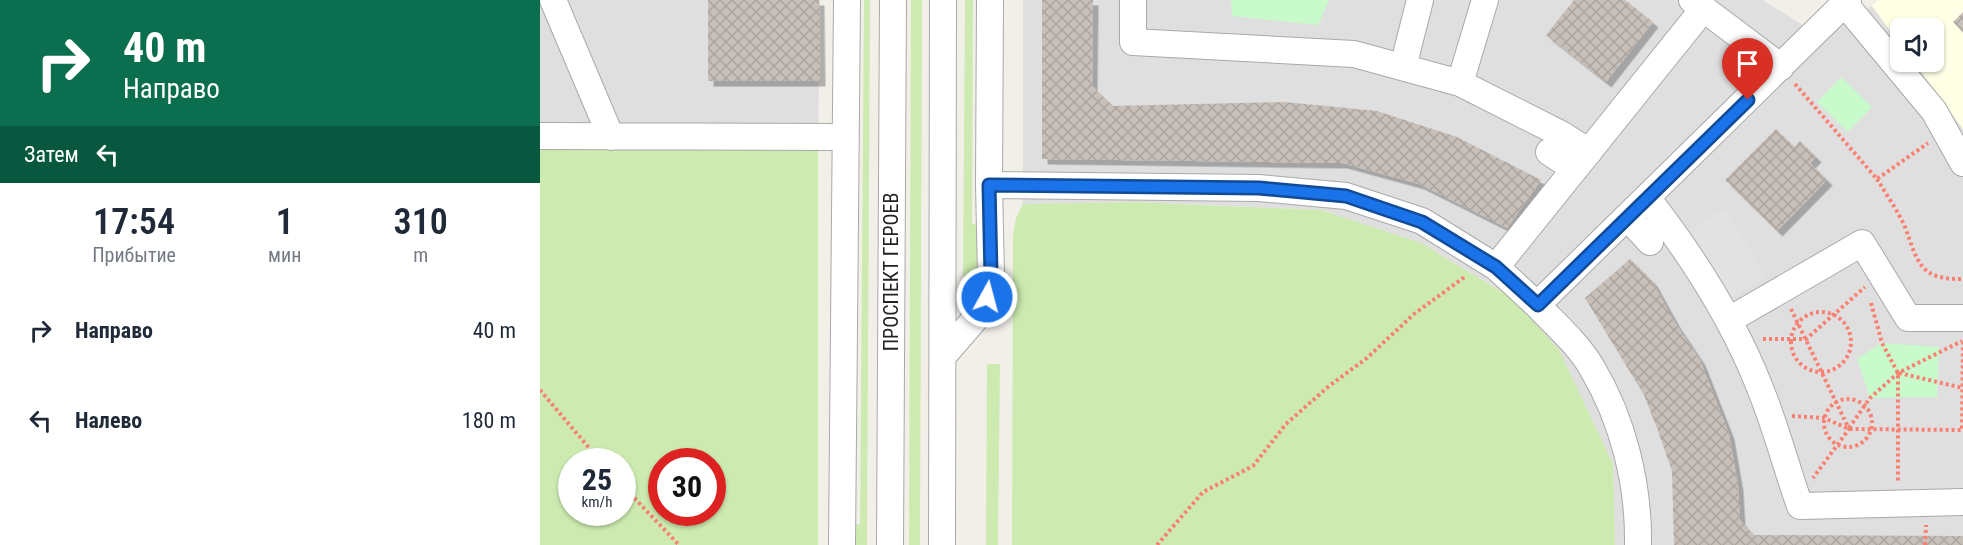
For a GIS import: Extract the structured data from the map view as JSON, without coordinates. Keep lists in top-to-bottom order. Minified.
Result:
{"streets":{"street":["ПРОСПЕКТ ГЕРОЕВ"]},"page":{"turn":["40 m","Направо"],"then":"Затем","eta":["17:54","Прибытие","1","мин","310","m"],"list":[{"name":"Направо","value":"40 m"},{"name":"Налево","value":"180 m"}],"speed":"25 km/h","limit":"30"}}
